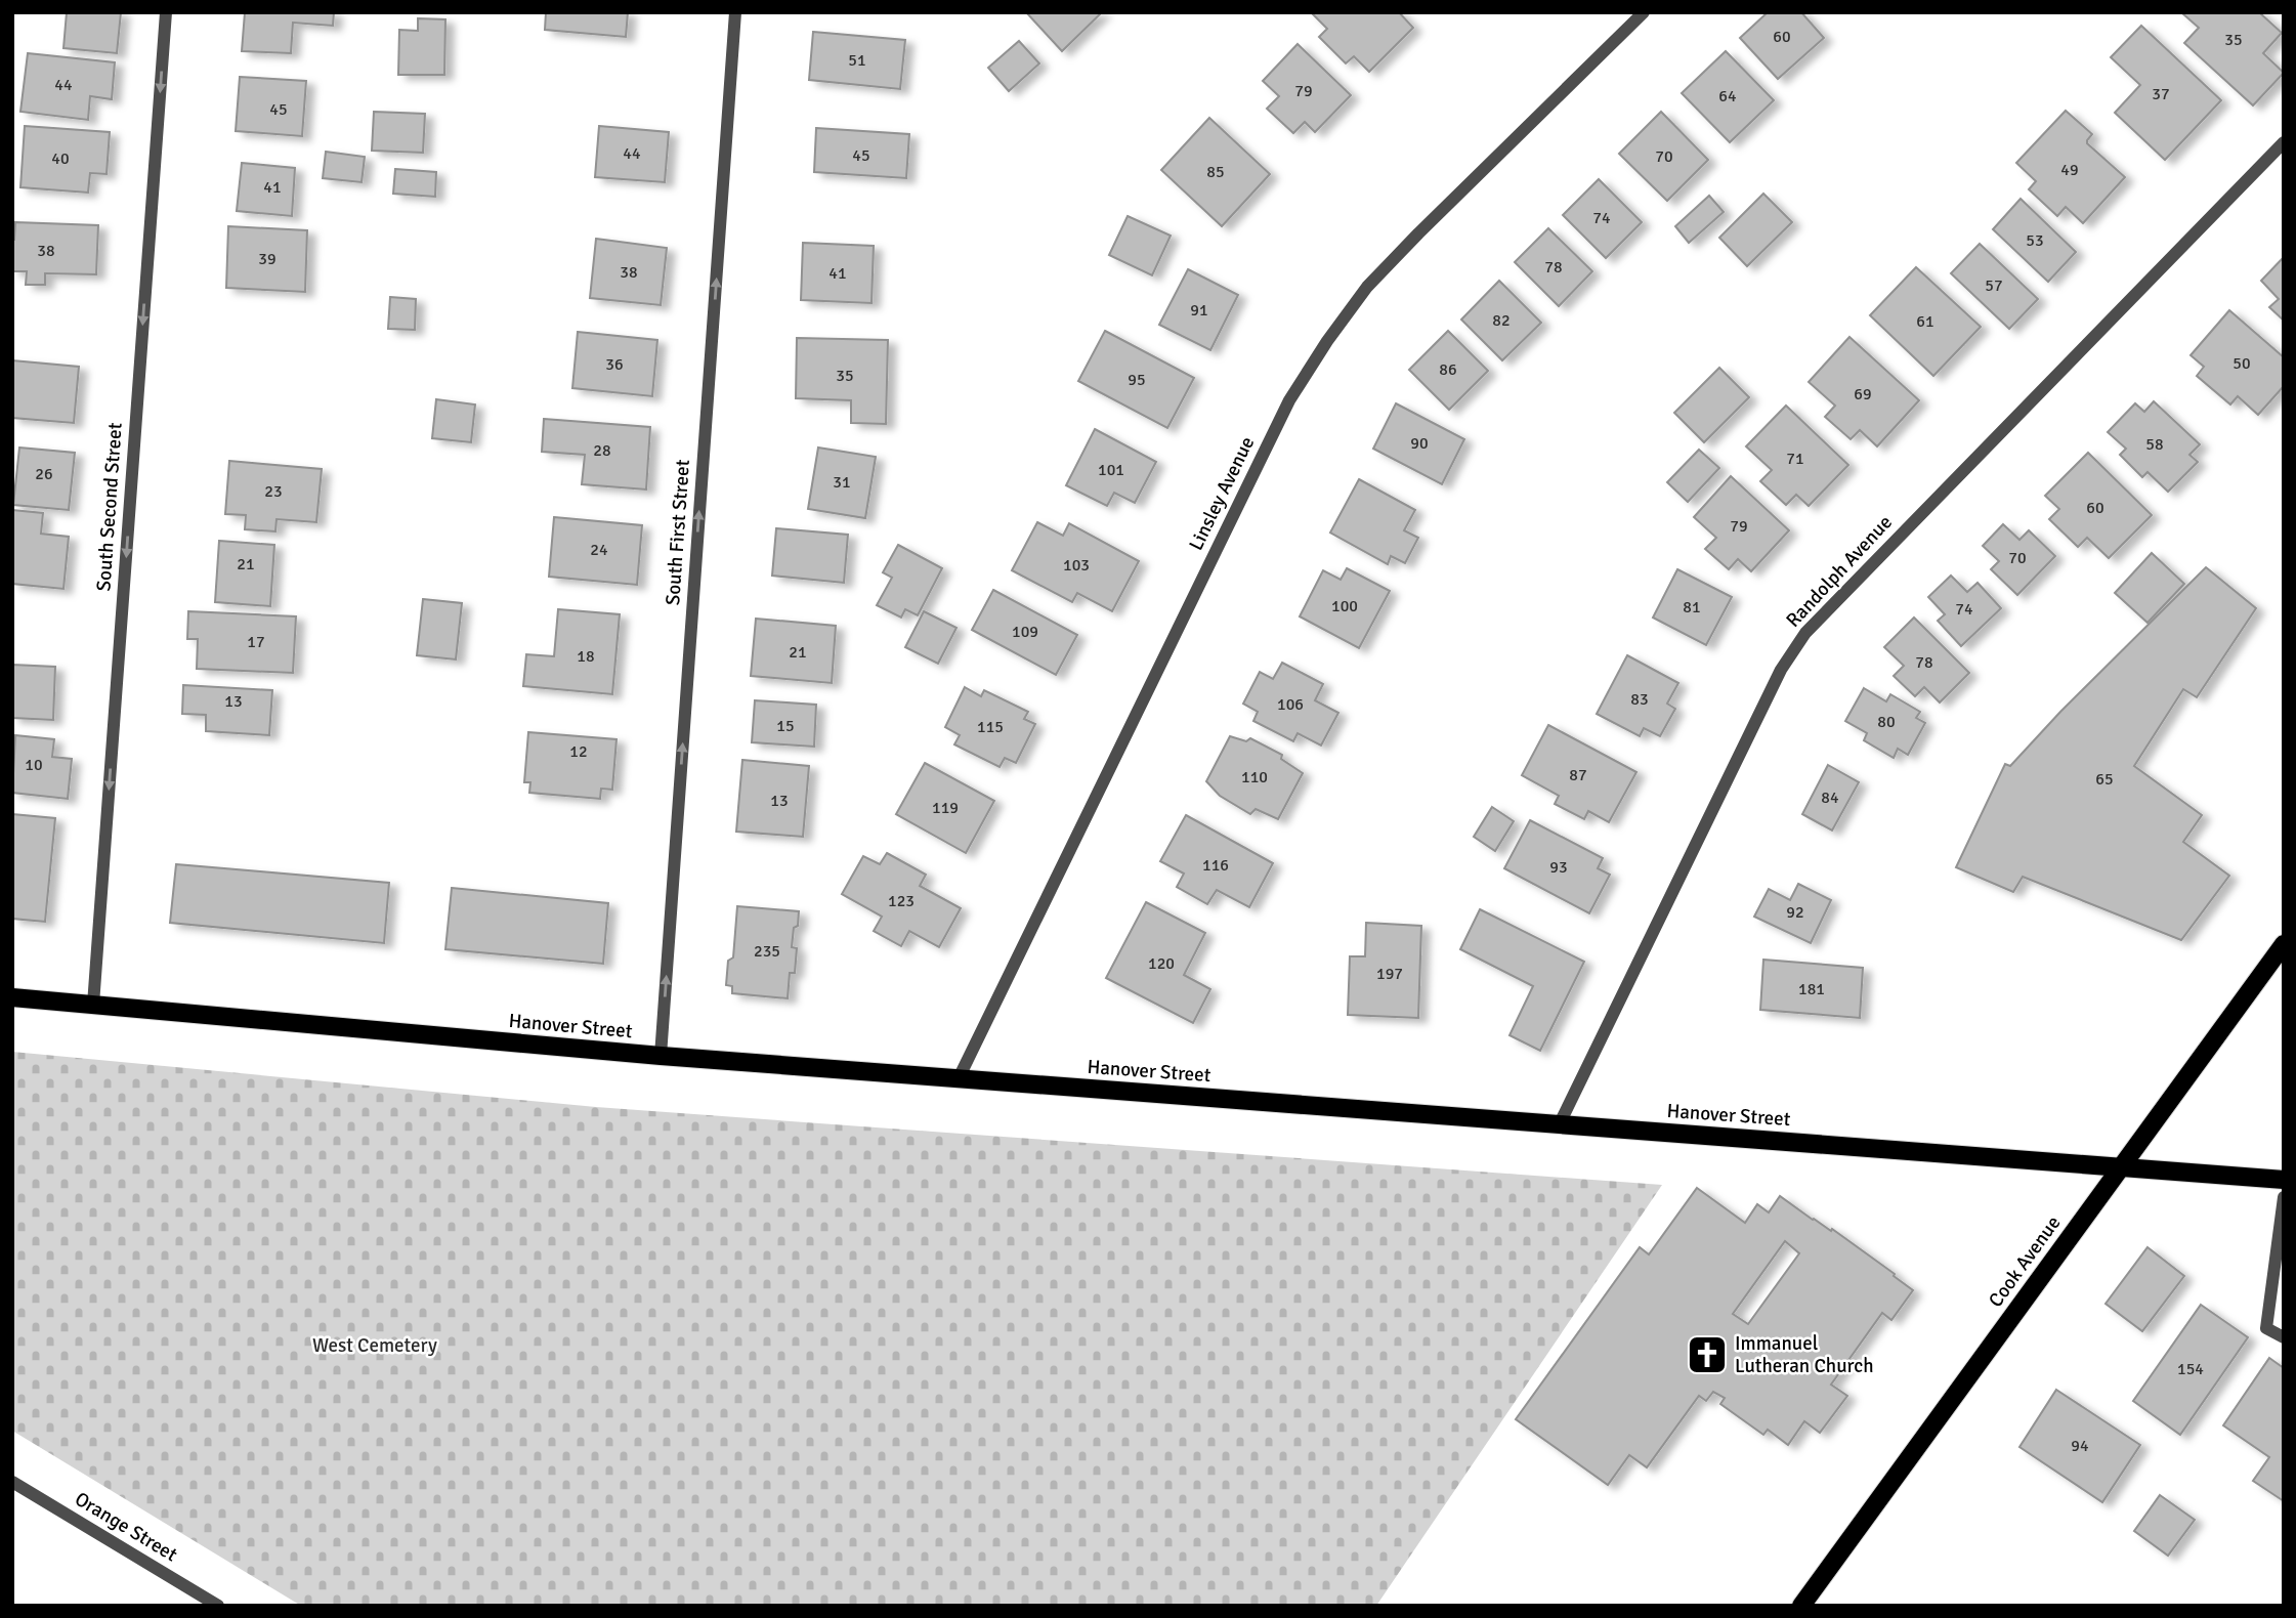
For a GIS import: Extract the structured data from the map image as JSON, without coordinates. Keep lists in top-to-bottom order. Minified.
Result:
{"streets":{"main road":["Hanover Street","Cook Avenue"],"street":["Linsley Avenue","South Second Street","South First Street","Randolph Avenue","Orange Street"]},"crossings":[["Linsley Avenue","Hanover Street"],["South Second Street","Hanover Street"],["South First Street","Hanover Street"],["Randolph Avenue","Hanover Street"],["Hanover Street","Cook Avenue"]],"one_way":["South Second Street","South First Street"],"parks":["West Cemetery"],"places":{"church":["Immanuel Lutheran Church"]},"house_numbers":["60","35","51","44","79","37","64","45","44","45","70","40","49","85","41","74","53","38","39","78","38","41","57","91","82","61","50","36","86","35","95","69","90","58","28","71","101","26","31","23","60","79","24","70","21","103","100","81","74","109","17","21","18","78","83","13","106","80","15","115","12","10","87","110","65","84","13","119","116","93","123","92","235","120","197","181","154","94"]}
